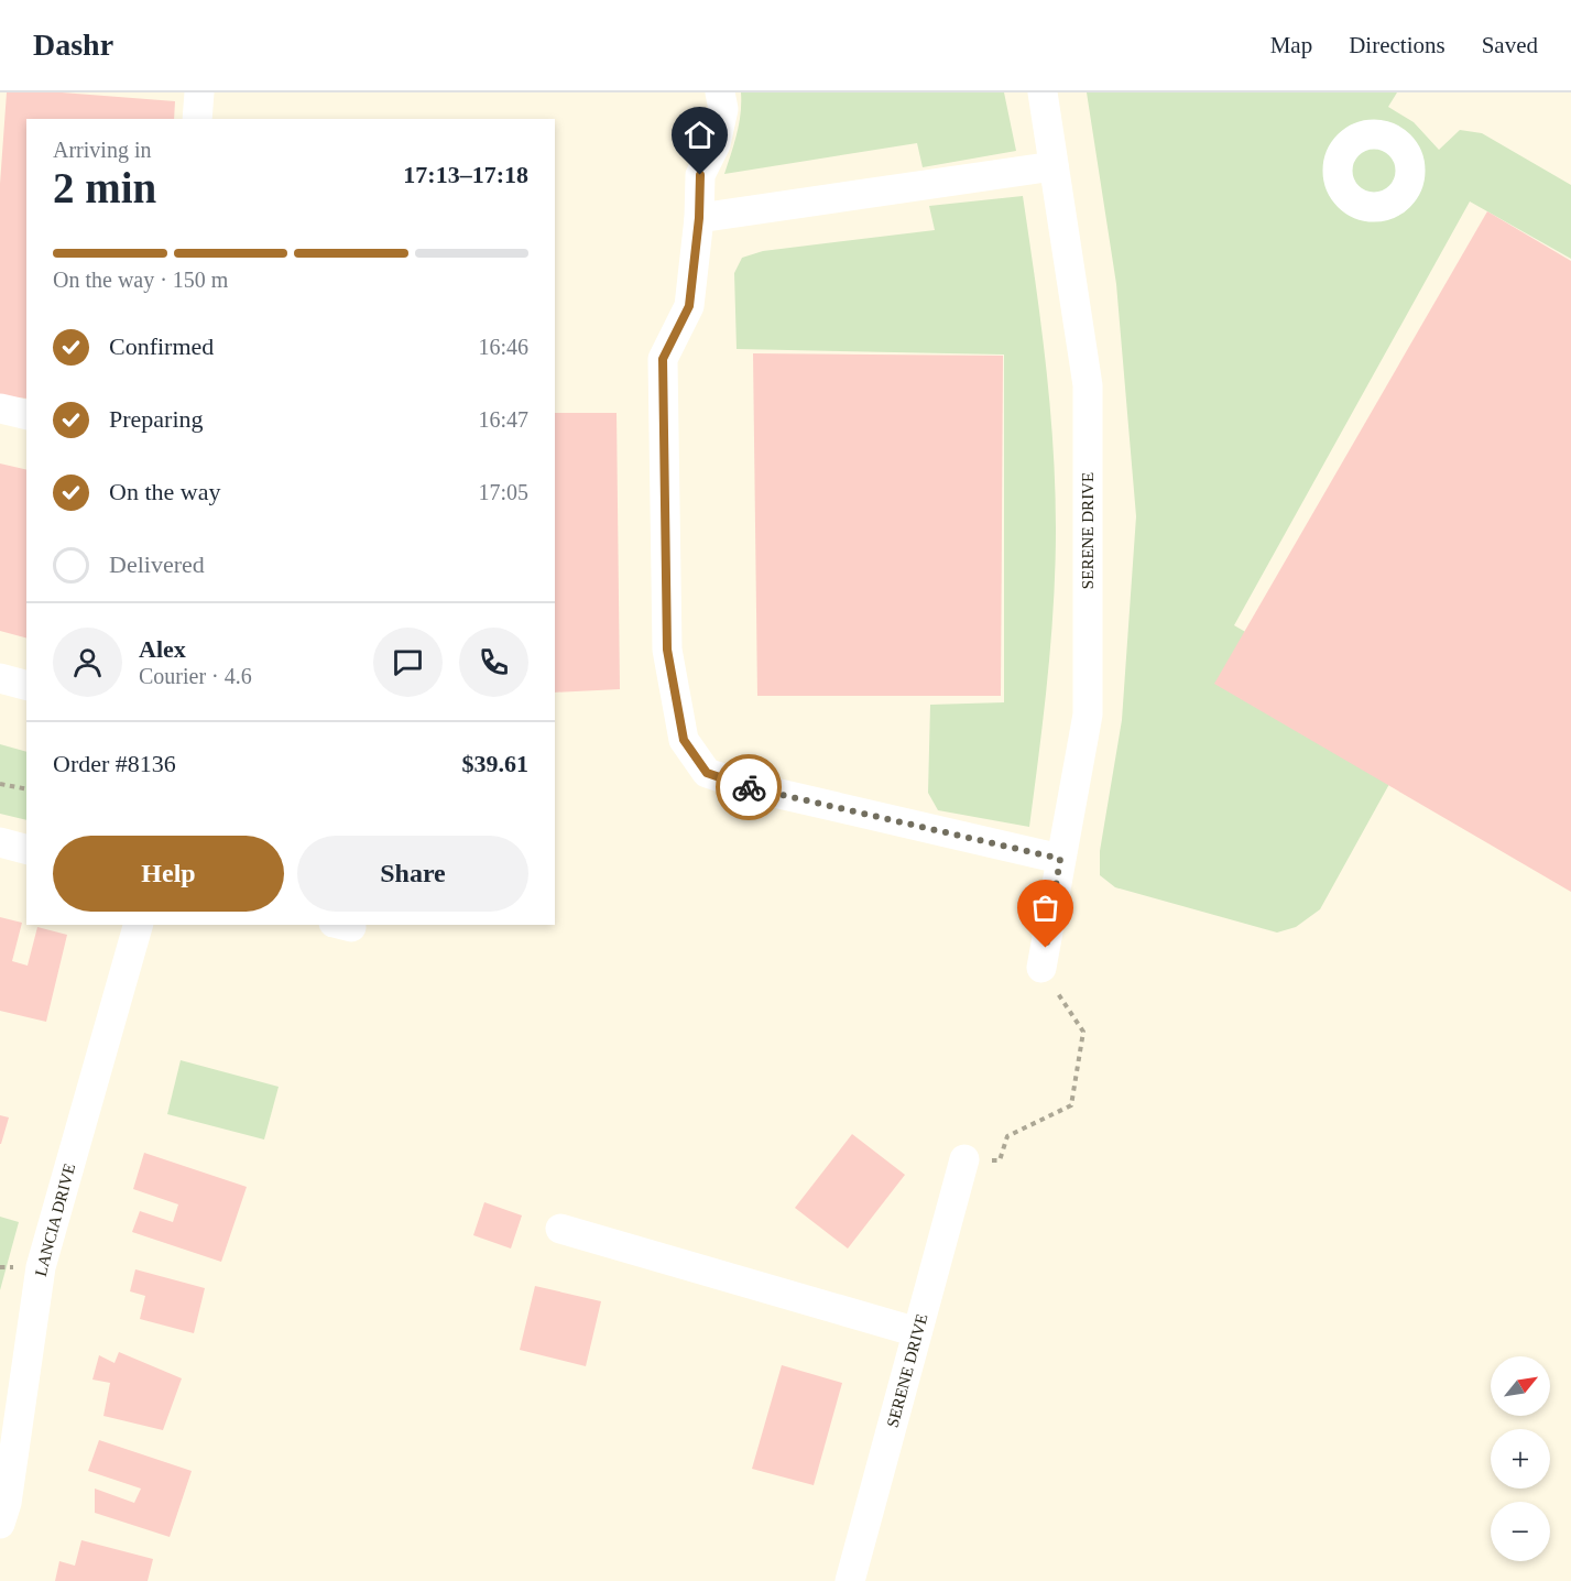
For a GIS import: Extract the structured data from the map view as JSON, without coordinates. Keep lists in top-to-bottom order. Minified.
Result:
{"streets":{"street":["SERENE DRIVE","LANCIA DRIVE"]},"north":"top right","page":{"header":"Dashr","nav":["Map","Directions","Saved"],"heading":["2 min","Arriving in","17:13–17:18"],"panel":["Alex","Courier · 4.6","Order #8136","$39.61"],"bar":"On the way · 150 m","list":[["Confirmed","16:46"],["Preparing","16:47"],["On the way","17:05"],"Delivered"],"buttons":["Help","Share"],"map_buttons":["+","−"]}}
